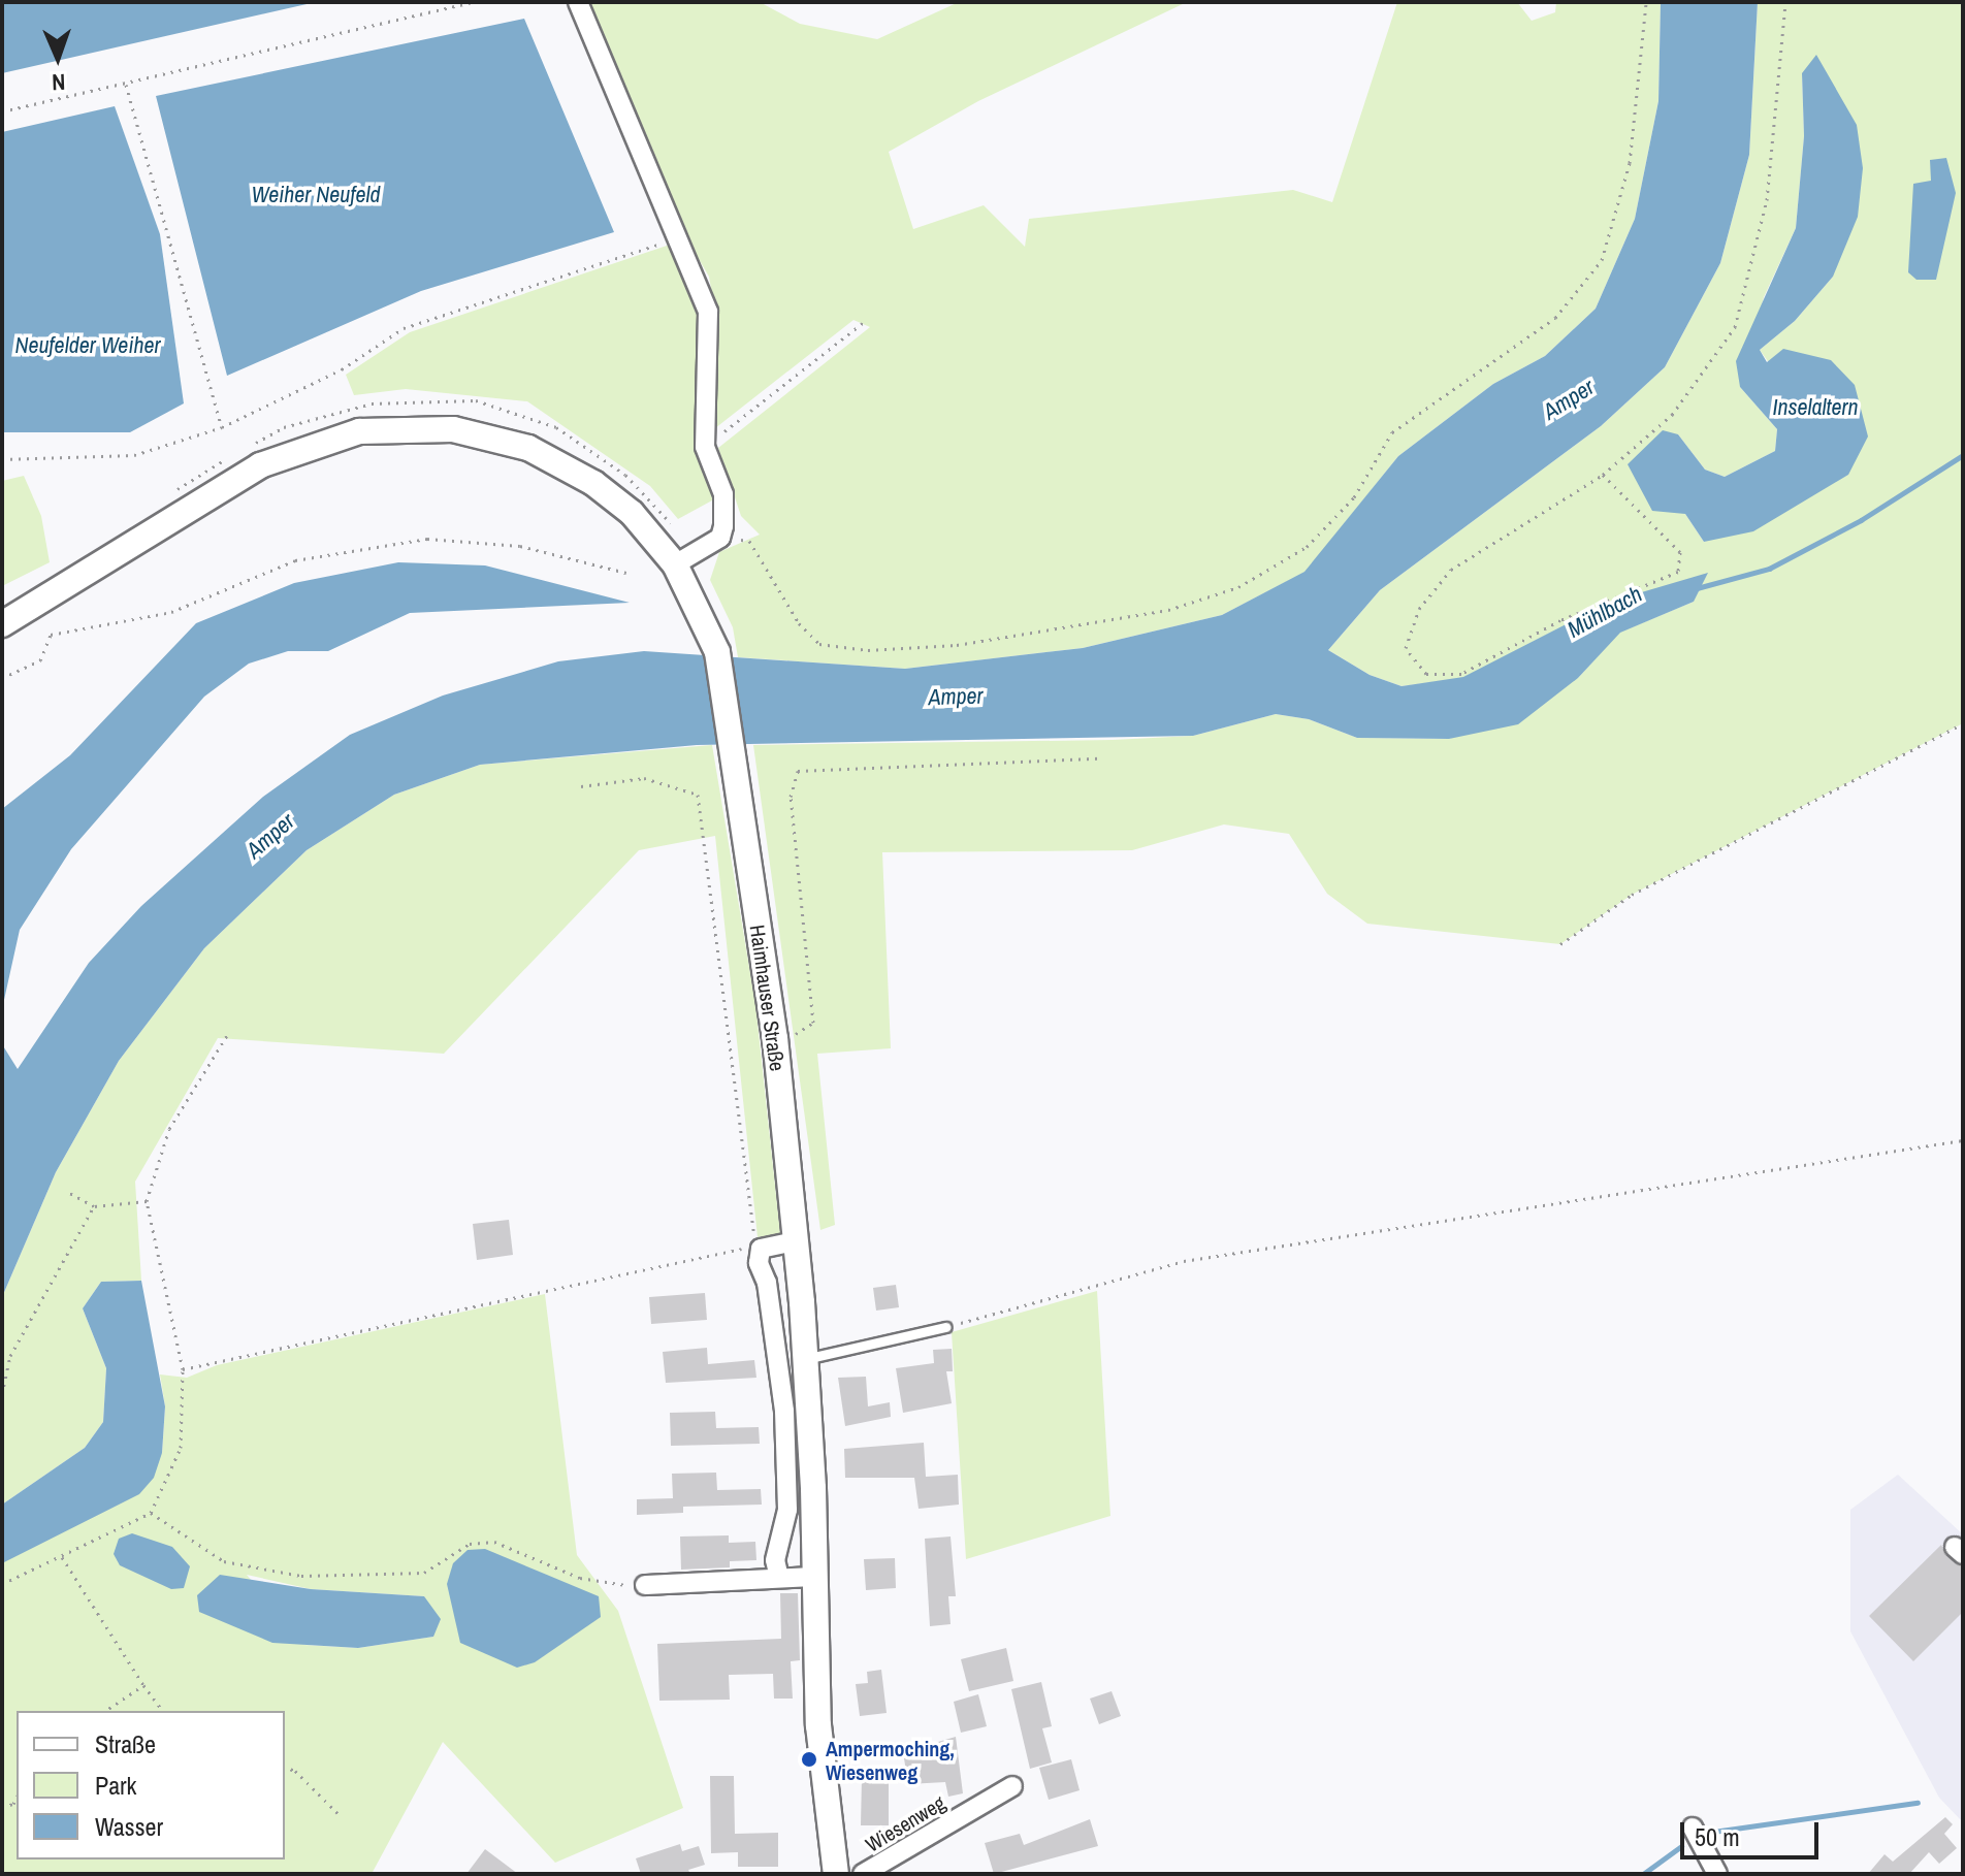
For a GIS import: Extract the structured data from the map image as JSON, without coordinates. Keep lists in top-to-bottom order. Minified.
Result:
{"streets":{"main road":["Haimhauser Straße"],"street":["Wiesenweg"]},"water":["Weiher Neufeld","Neufelder Weiher","Amper","Inselaltern","Mühlbach"],"places":["Ampermoching, Wiesenweg"],"legend":["Straße","Park","Wasser"],"scale_bar":"50 m","north":"bottom"}
